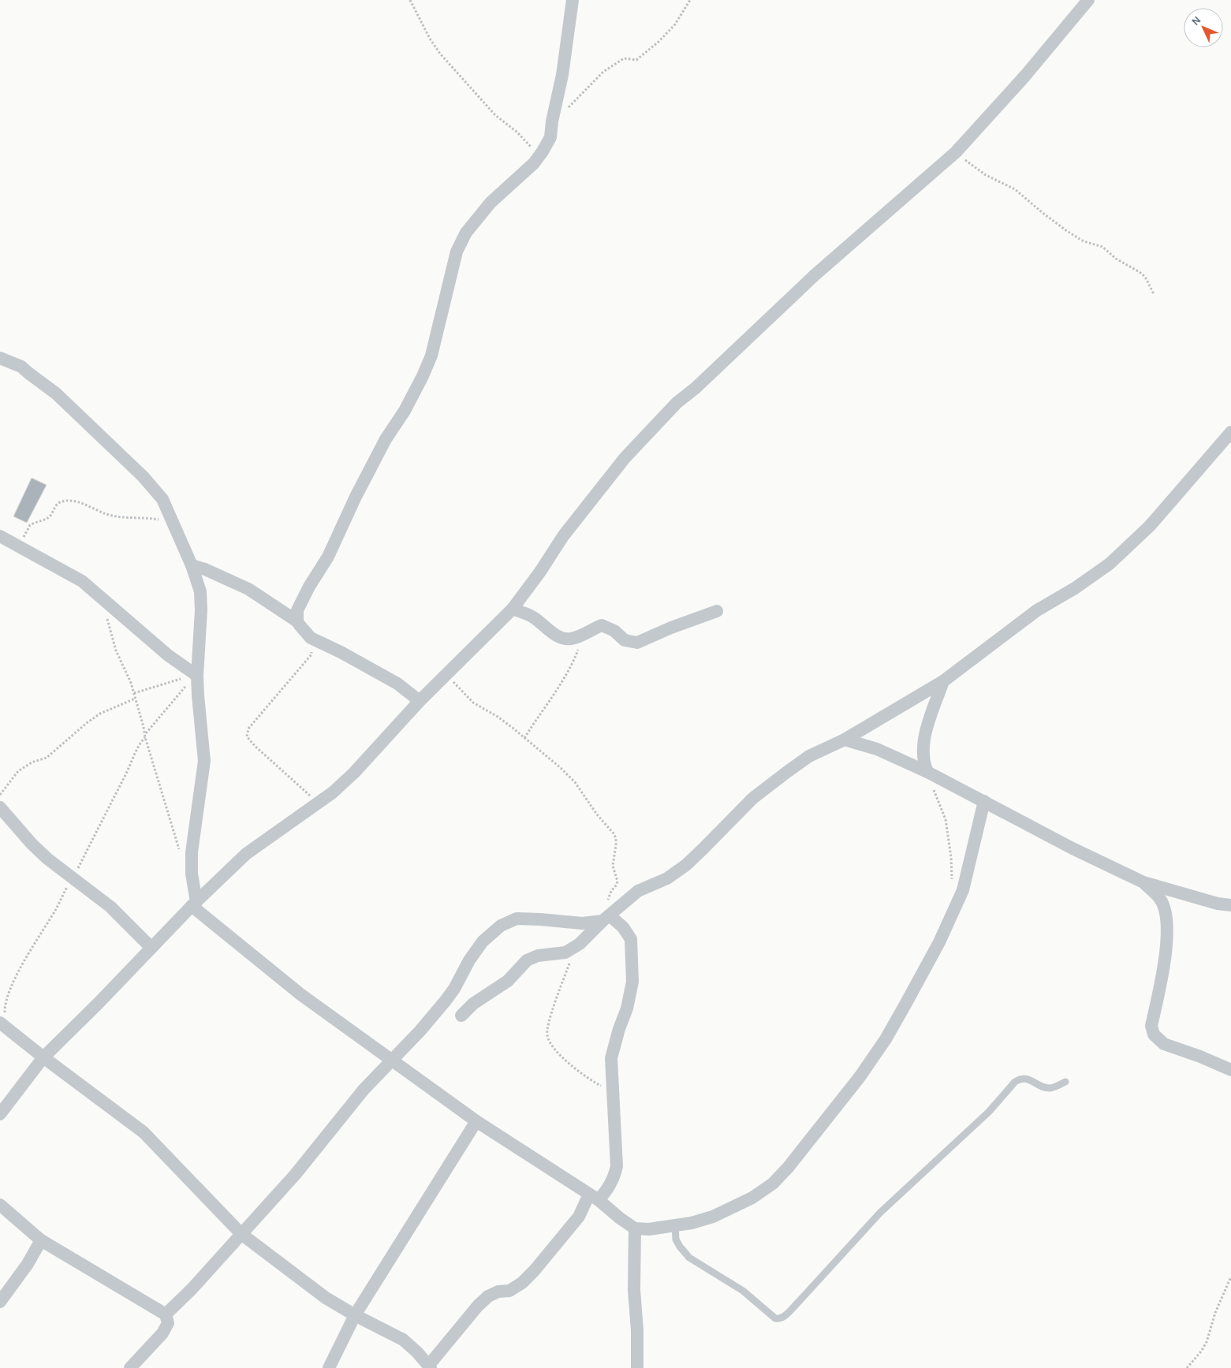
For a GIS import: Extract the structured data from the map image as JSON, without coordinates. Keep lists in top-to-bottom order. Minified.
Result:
{"north":"top left"}
